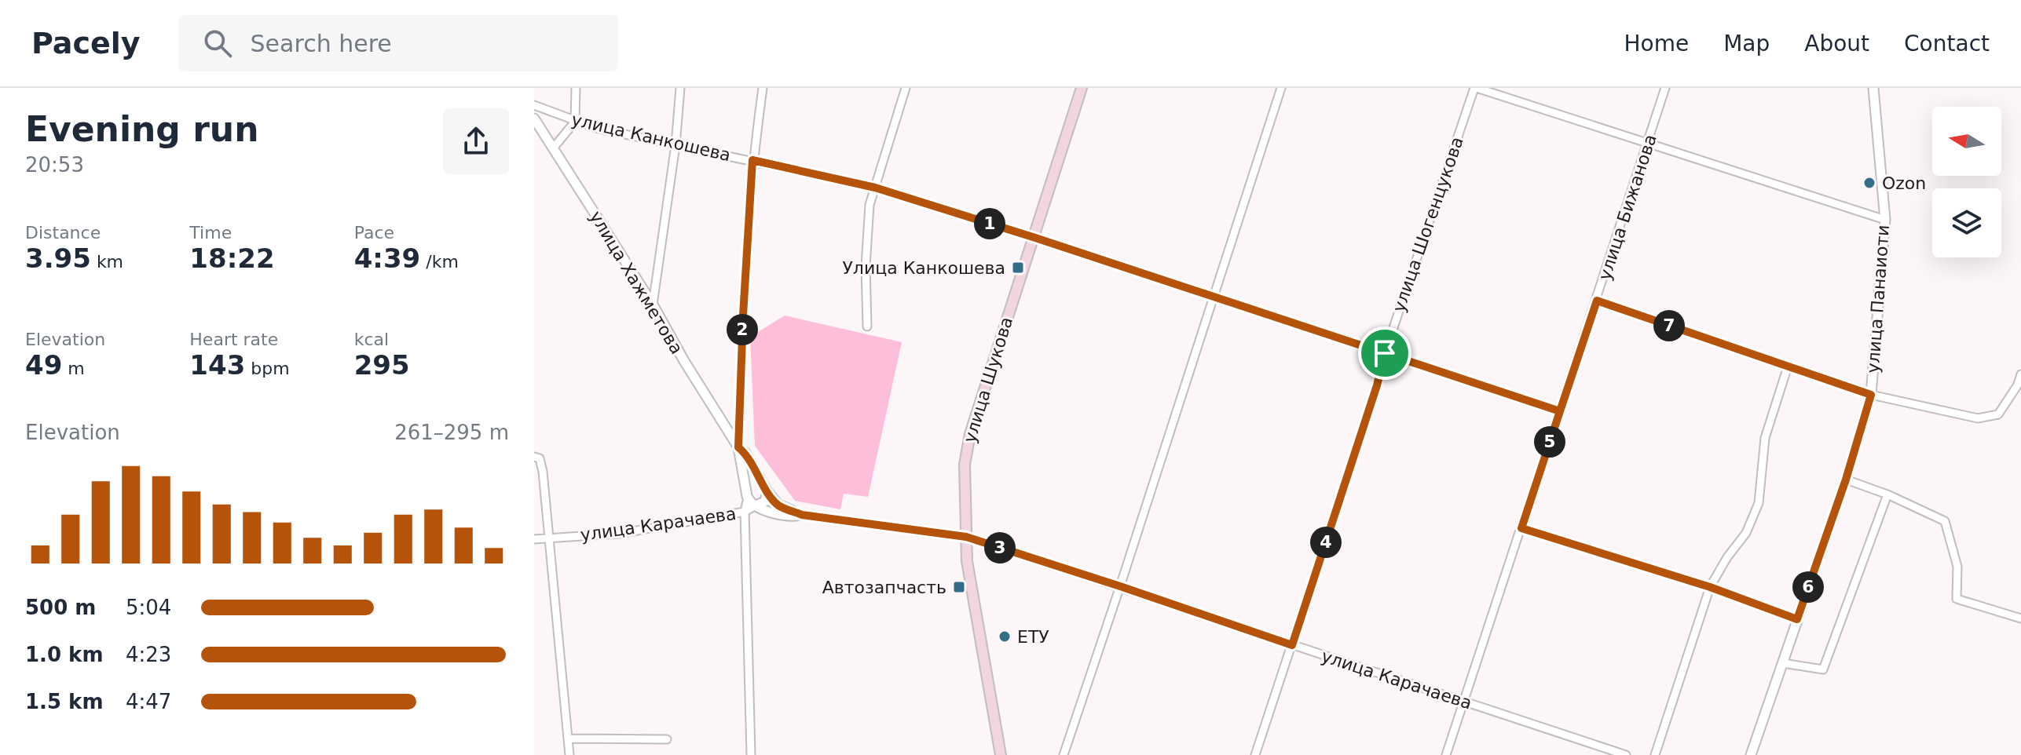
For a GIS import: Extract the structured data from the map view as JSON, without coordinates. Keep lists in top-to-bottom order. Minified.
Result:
{"streets":{"main road":["улица Шукова"],"street":["улица Канкошева","улица Бижанова","улица Шогенцукова","улица Хажметова","улица Панаиоти","улица Карачаева"]},"crossings":[["улица Канкошева","улица Бижанова"],["улица Канкошева","улица Шогенцукова"],["улица Канкошева","улица Шукова"],["улица Бижанова","улица Карачаева"],["улица Шогенцукова","улица Карачаева"],["улица Хажметова","улица Карачаева"],["улица Шукова","улица Карачаева"]],"places":{"other":["Ozon","ЕТУ"],"transit":["Улица Канкошева","Автозапчасть"]},"north":"left","page":{"header":"Pacely","search":"Search here","nav":["Home","Map","About","Contact"],"heading":["Evening run","20:53"],"stats":[["Distance","3.95 km"],["Time","18:22"],["Pace","4:39 /km"],["Elevation","49 m"],["Heart rate","143 bpm"],["kcal","295"]],"pins":["1","7","2","5","4","3","6"],"chart":["Elevation","261–295 m"],"list":[{"name":"500 m","note":"5:04"},{"name":"1.0 km","note":"4:23"},{"name":"1.5 km","note":"4:47"}]}}
